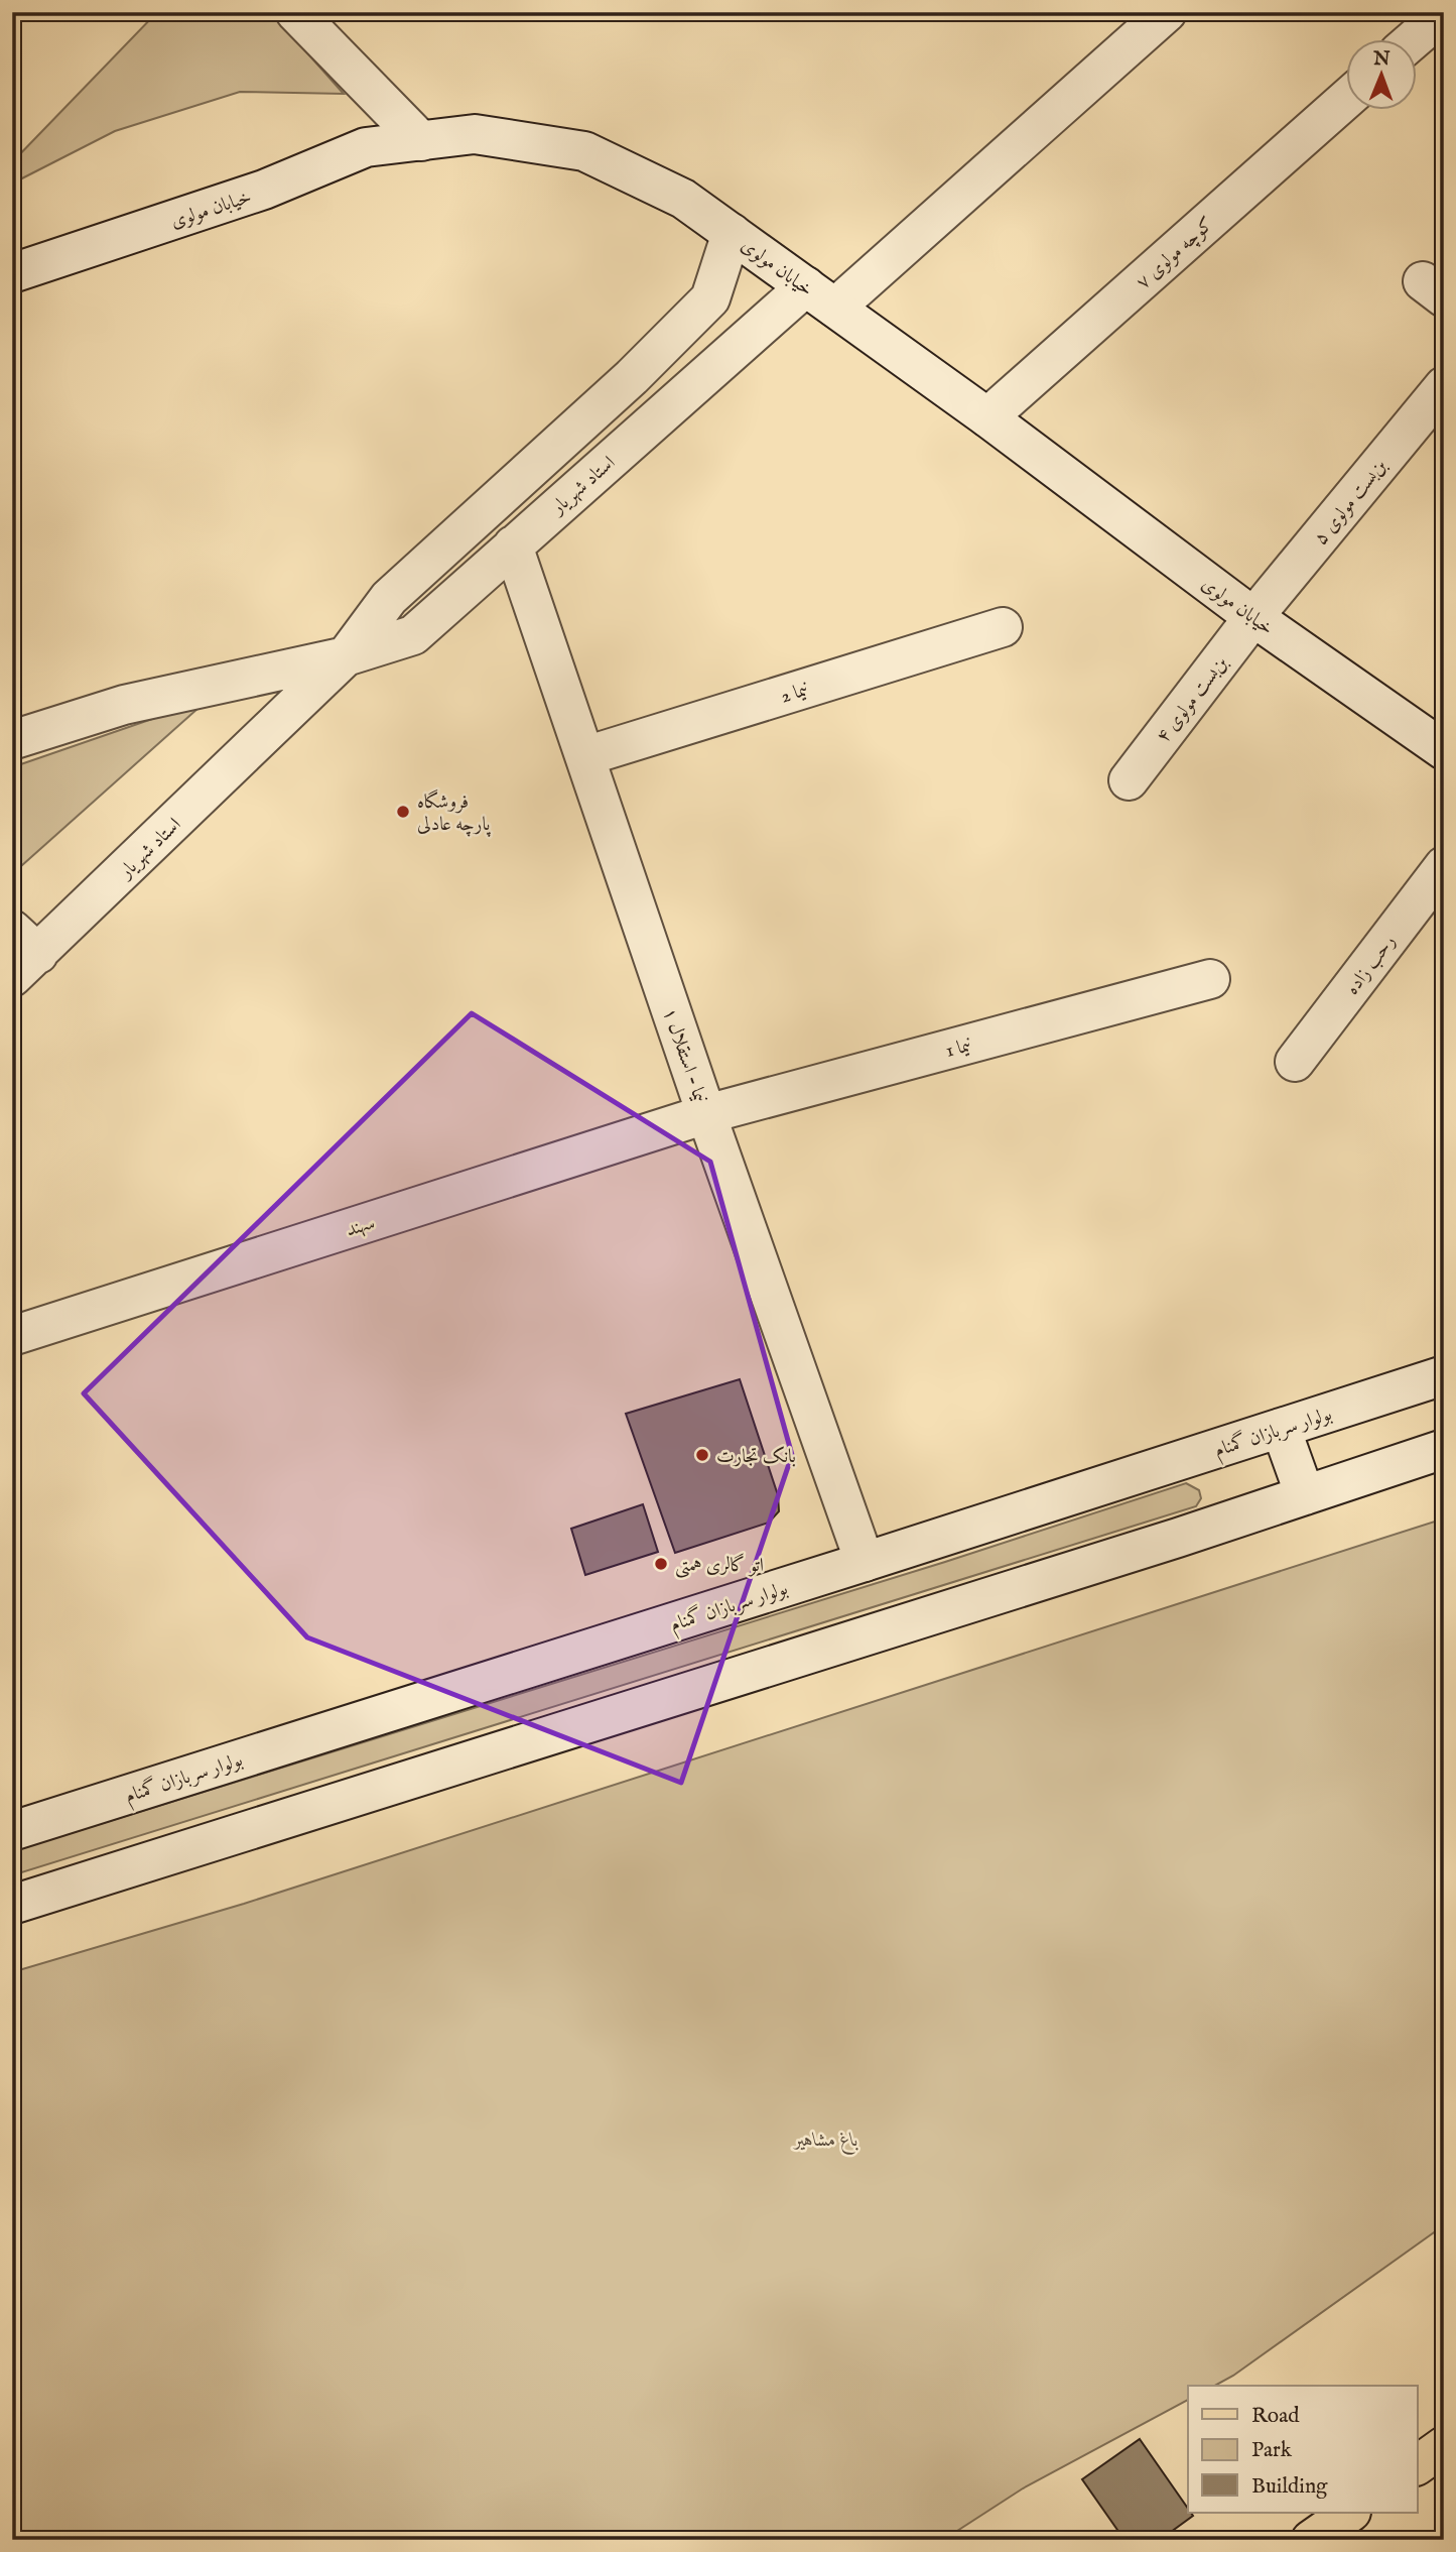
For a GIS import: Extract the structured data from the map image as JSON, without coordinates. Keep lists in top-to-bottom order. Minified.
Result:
{"streets":{"street":["خیابان مولوی","کوچه مولوی ۷","استاد شهریار","بن‌بست مولوی ۵","نیما 2","بن‌بست مولوی ۴","رحب زاده","نیما 1","نیما - استقلال ۱","سهند","بولوار سربازان گمنام"]},"crossings":[["خیابان مولوی","کوچه مولوی ۷"],["خیابان مولوی","استاد شهریار"],["خیابان مولوی","بن‌بست مولوی ۵"],["خیابان مولوی","بن‌بست مولوی ۴"],["استاد شهریار","نیما - استقلال ۱"],["بن‌بست مولوی ۵","بن‌بست مولوی ۴"],["نیما 2","نیما - استقلال ۱"],["نیما 1","نیما - استقلال ۱"],["نیما 1","سهند"],["نیما - استقلال ۱","سهند"],["نیما - استقلال ۱","بولوار سربازان گمنام"]],"parks":["باغ مشاهیر"],"places":["فروشگاه پارچه عادلی","بانک تجارت","اتو گالری همتی"],"legend":["Road","Park","Building"],"north":"top"}
